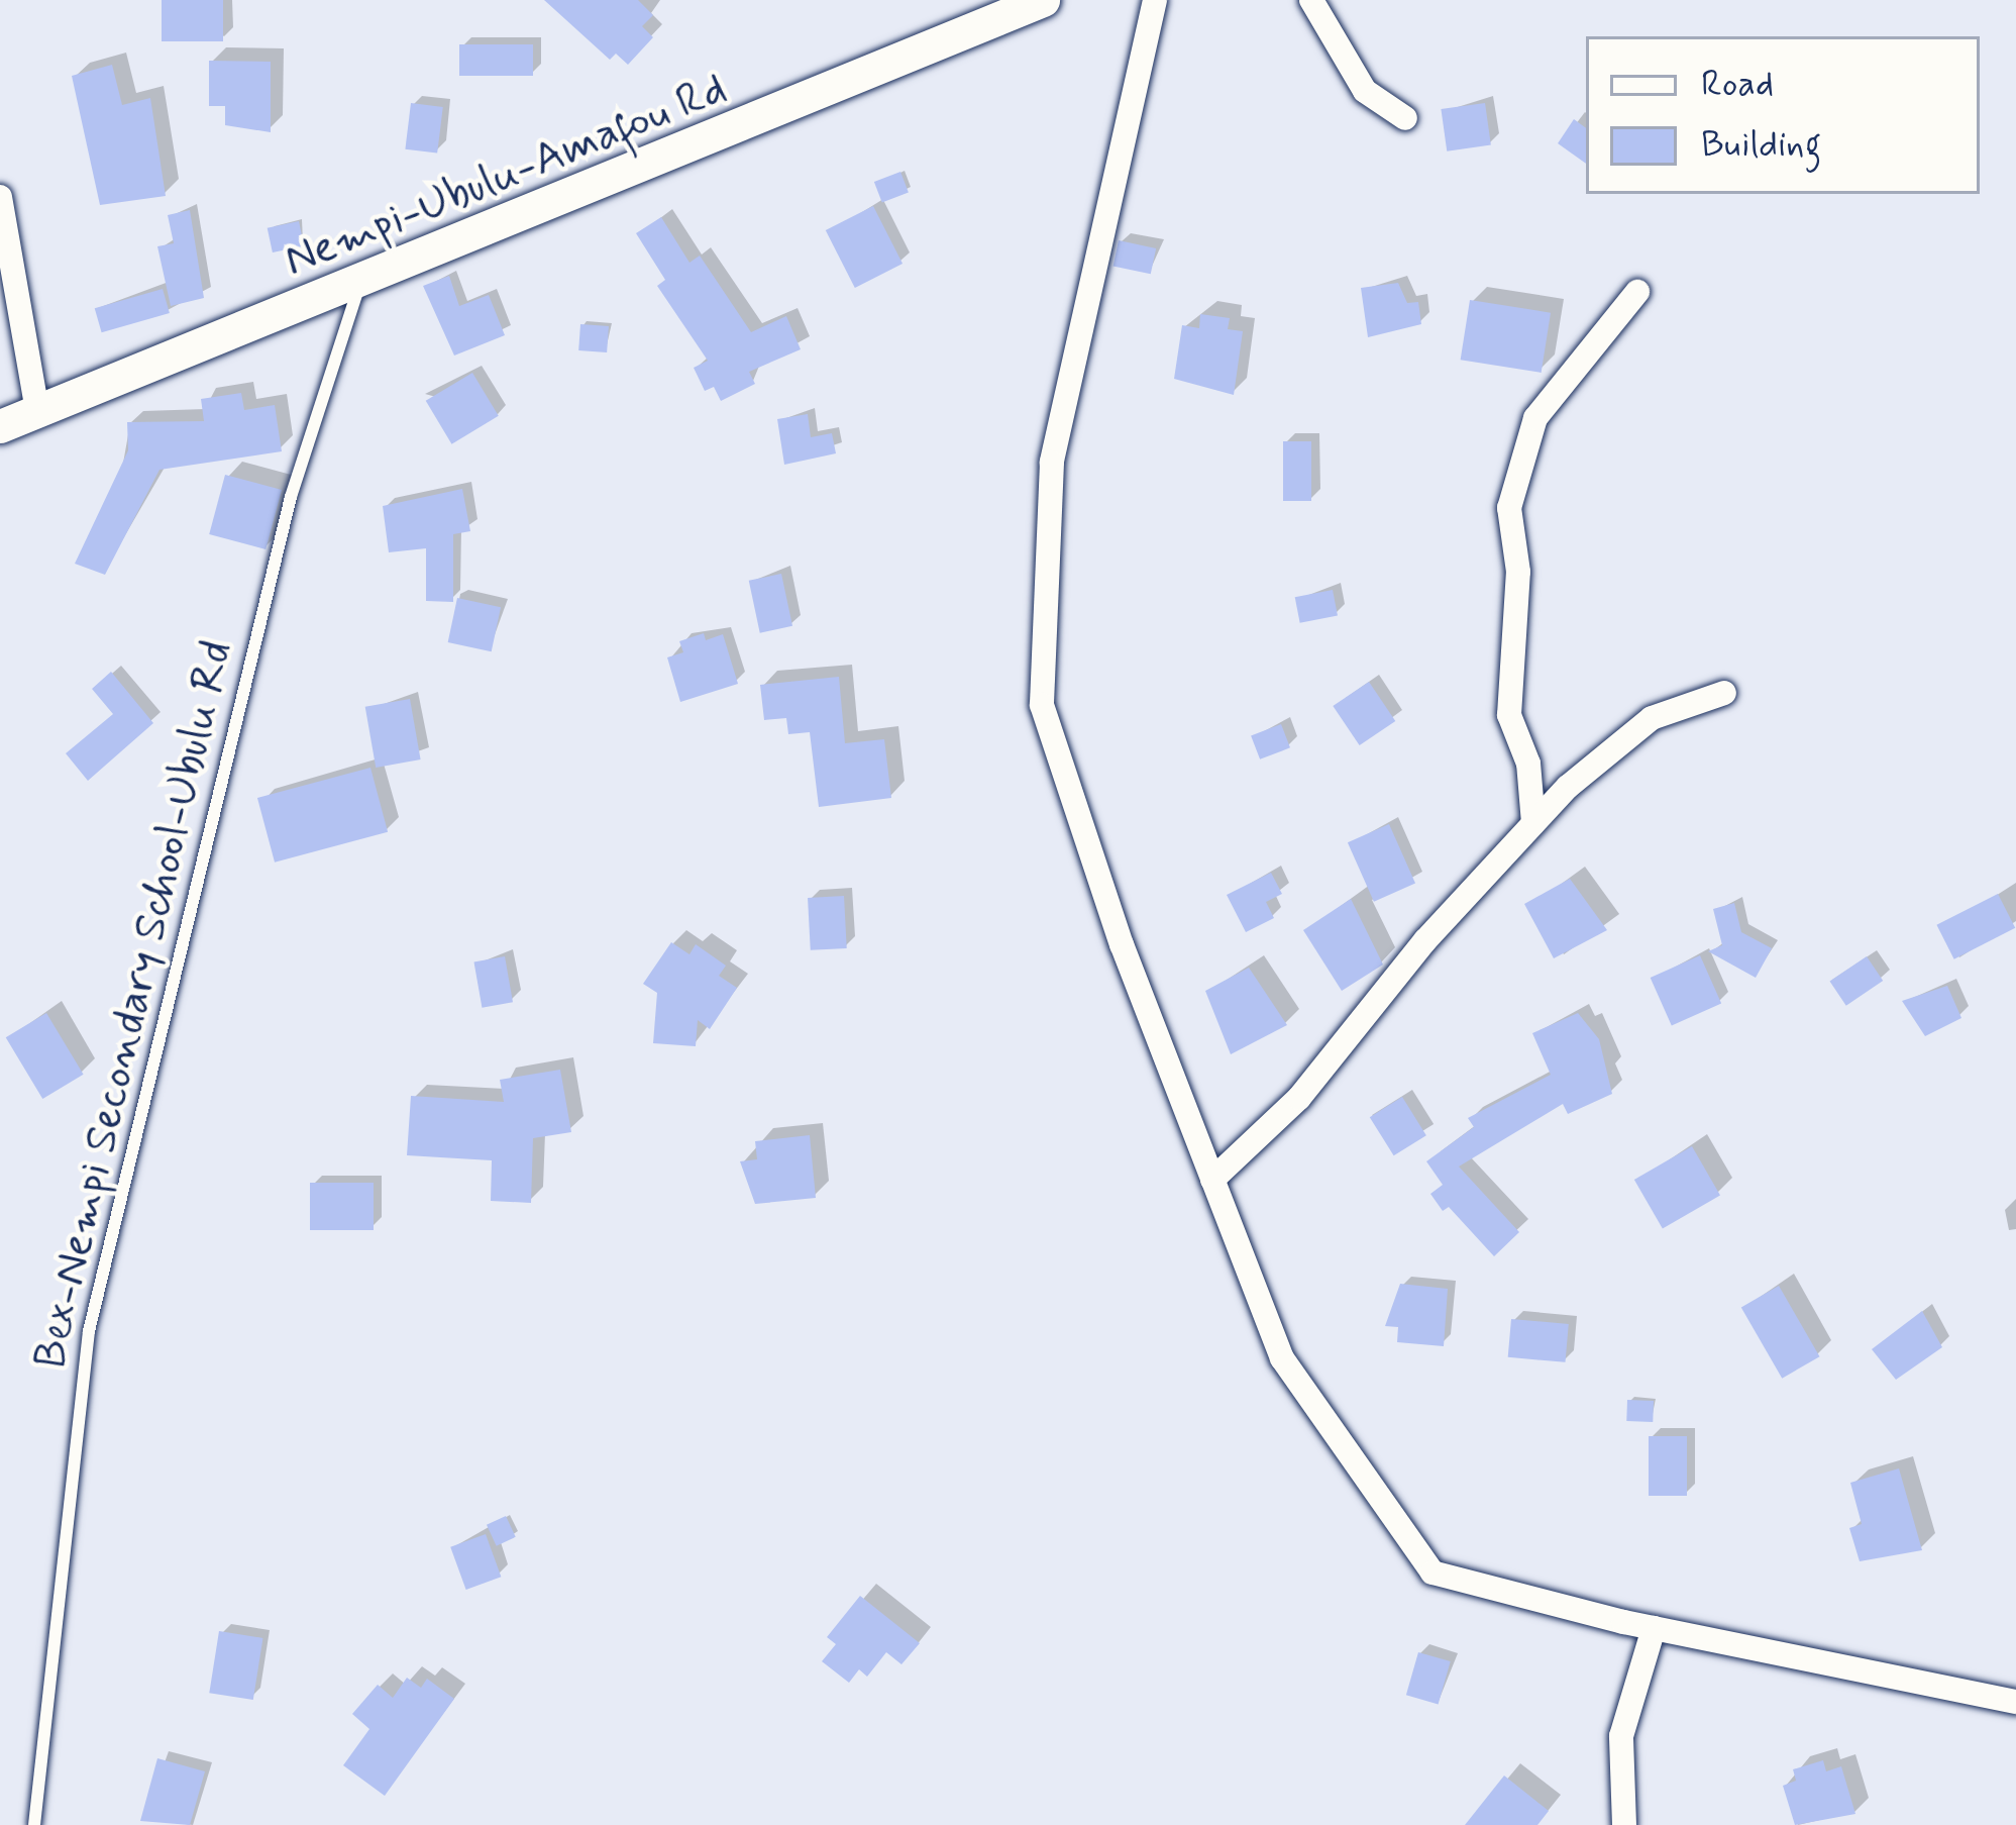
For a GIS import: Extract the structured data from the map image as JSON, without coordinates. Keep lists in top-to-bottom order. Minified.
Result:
{"streets":{"street":["Nempi-Ubulu-Amafou Rd"],"lane":["Bex-Nempi Secondary School-Ubulu Rd"]},"crossings":[["Nempi-Ubulu-Amafou Rd","Bex-Nempi Secondary School-Ubulu Rd"]],"legend":["Road","Building"]}
